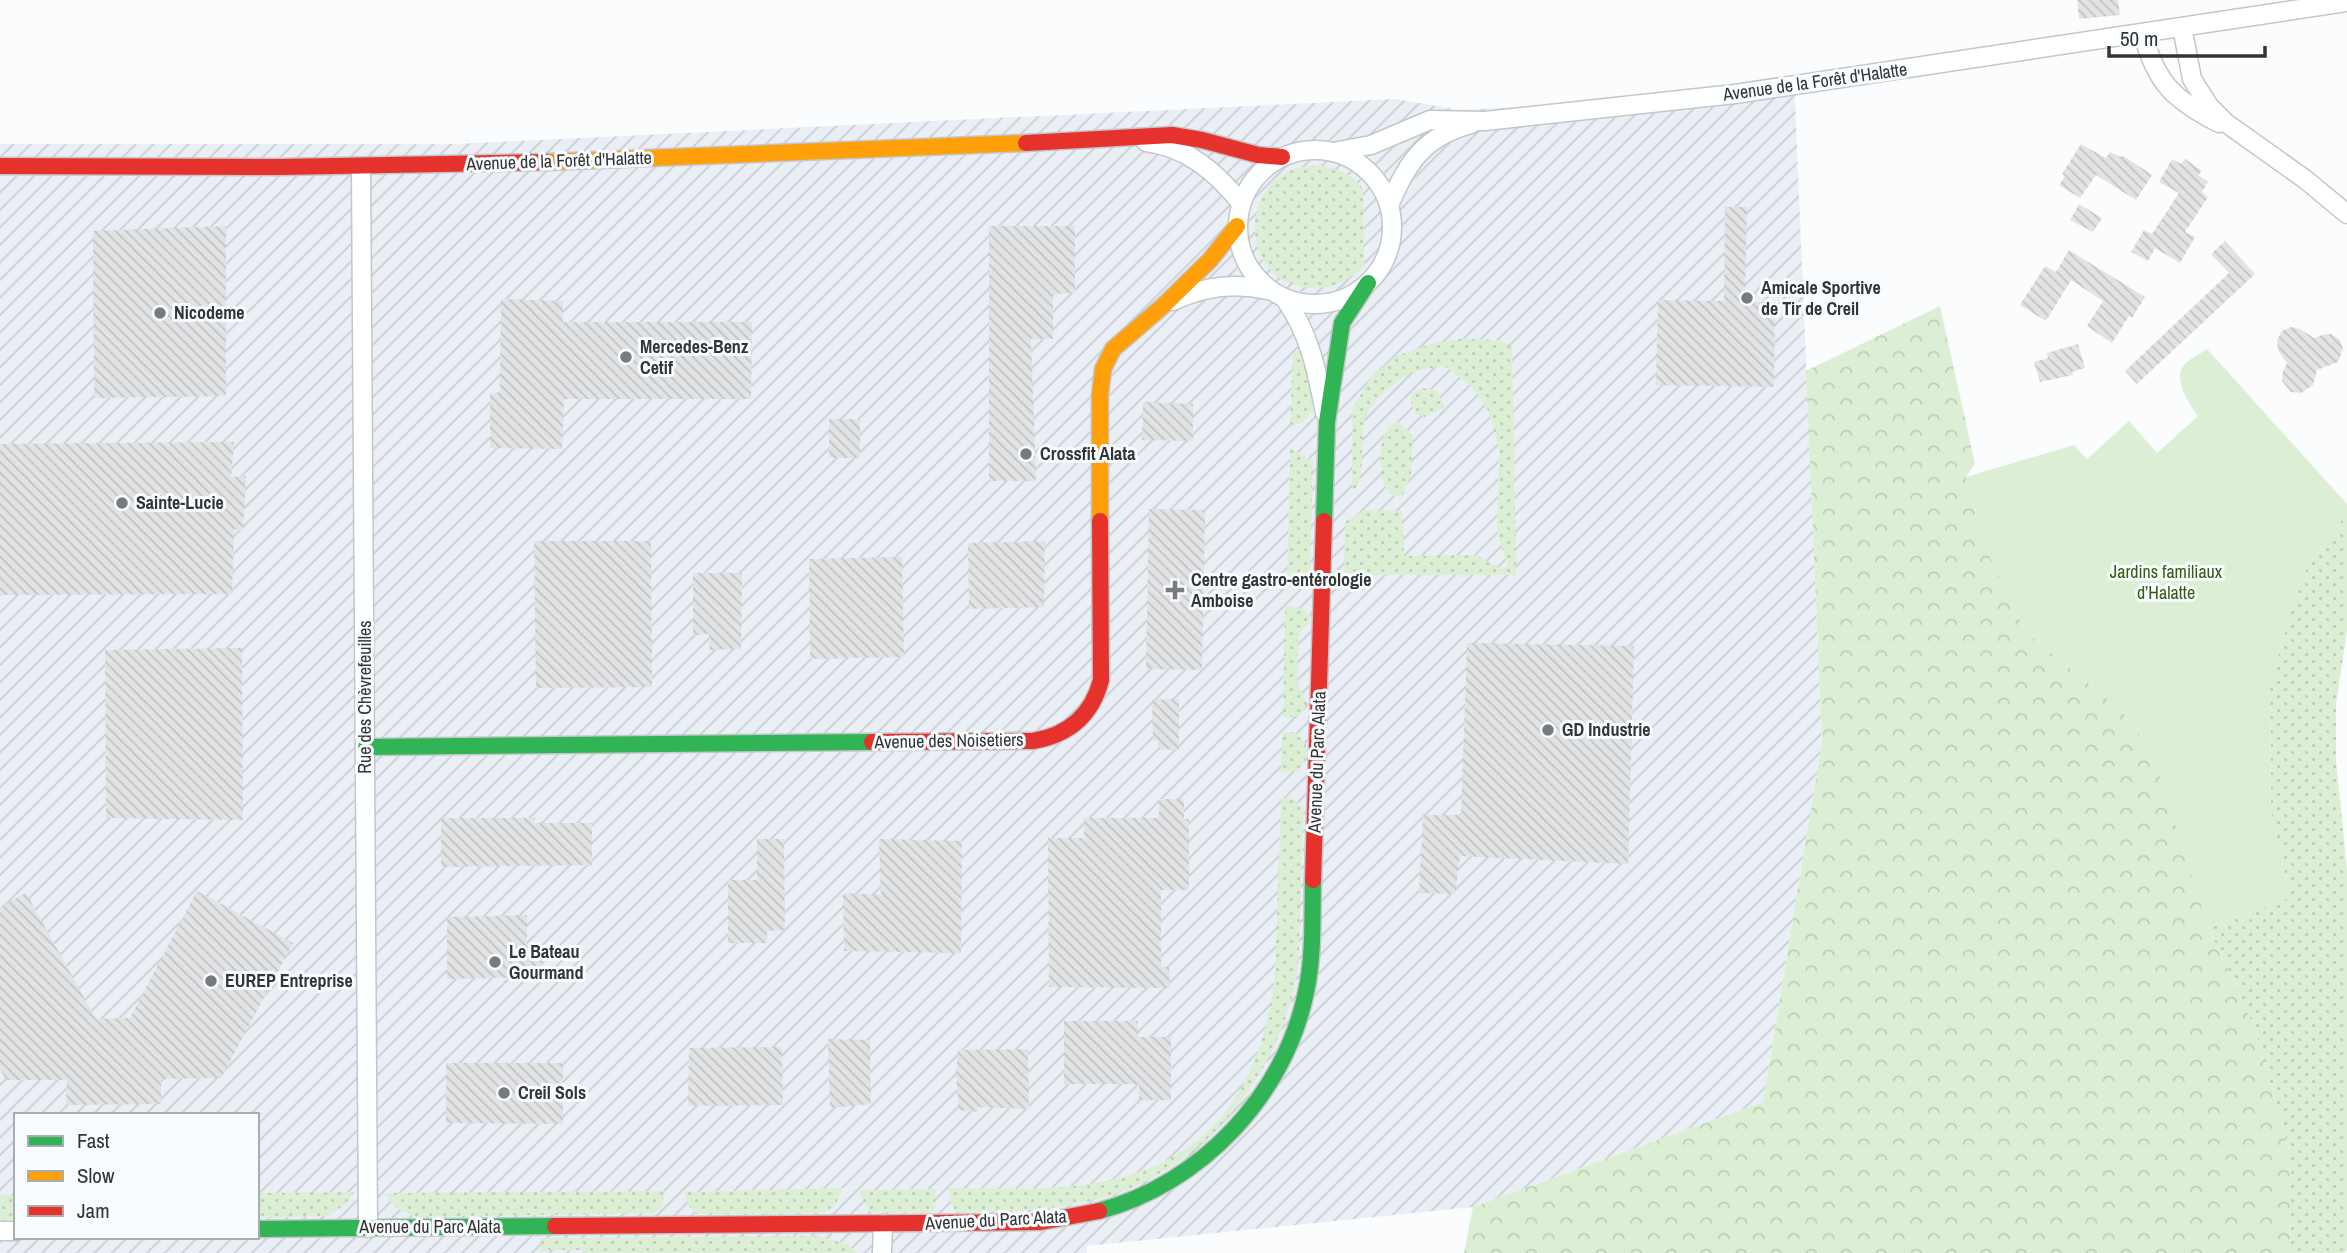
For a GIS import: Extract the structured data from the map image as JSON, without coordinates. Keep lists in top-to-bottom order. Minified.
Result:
{"streets":{"street":["Avenue de la Forêt d'Halatte","Rue des Chèvrefeuilles","Avenue des Noisetiers","Avenue du Parc Alata"]},"crossings":[["Avenue de la Forêt d'Halatte","Rue des Chèvrefeuilles"],["Avenue de la Forêt d'Halatte","Avenue des Noisetiers"],["Avenue de la Forêt d'Halatte","Avenue du Parc Alata"],["Rue des Chèvrefeuilles","Avenue des Noisetiers"],["Rue des Chèvrefeuilles","Avenue du Parc Alata"],["Avenue des Noisetiers","Avenue du Parc Alata"]],"parks":["Jardins familiaux d’Halatte"],"places":{"other":["Amicale Sportive de Tir de Creil","Nicodeme","Mercedes-Benz Cetif","Crossfit Alata","Sainte-Lucie","GD Industrie","Le Bateau Gourmand","EUREP Entreprise","Creil Sols"],"health":["Centre gastro-entérologie Amboise"]},"legend":["Fast","Slow","Jam"],"scale_bar":"50 m"}
